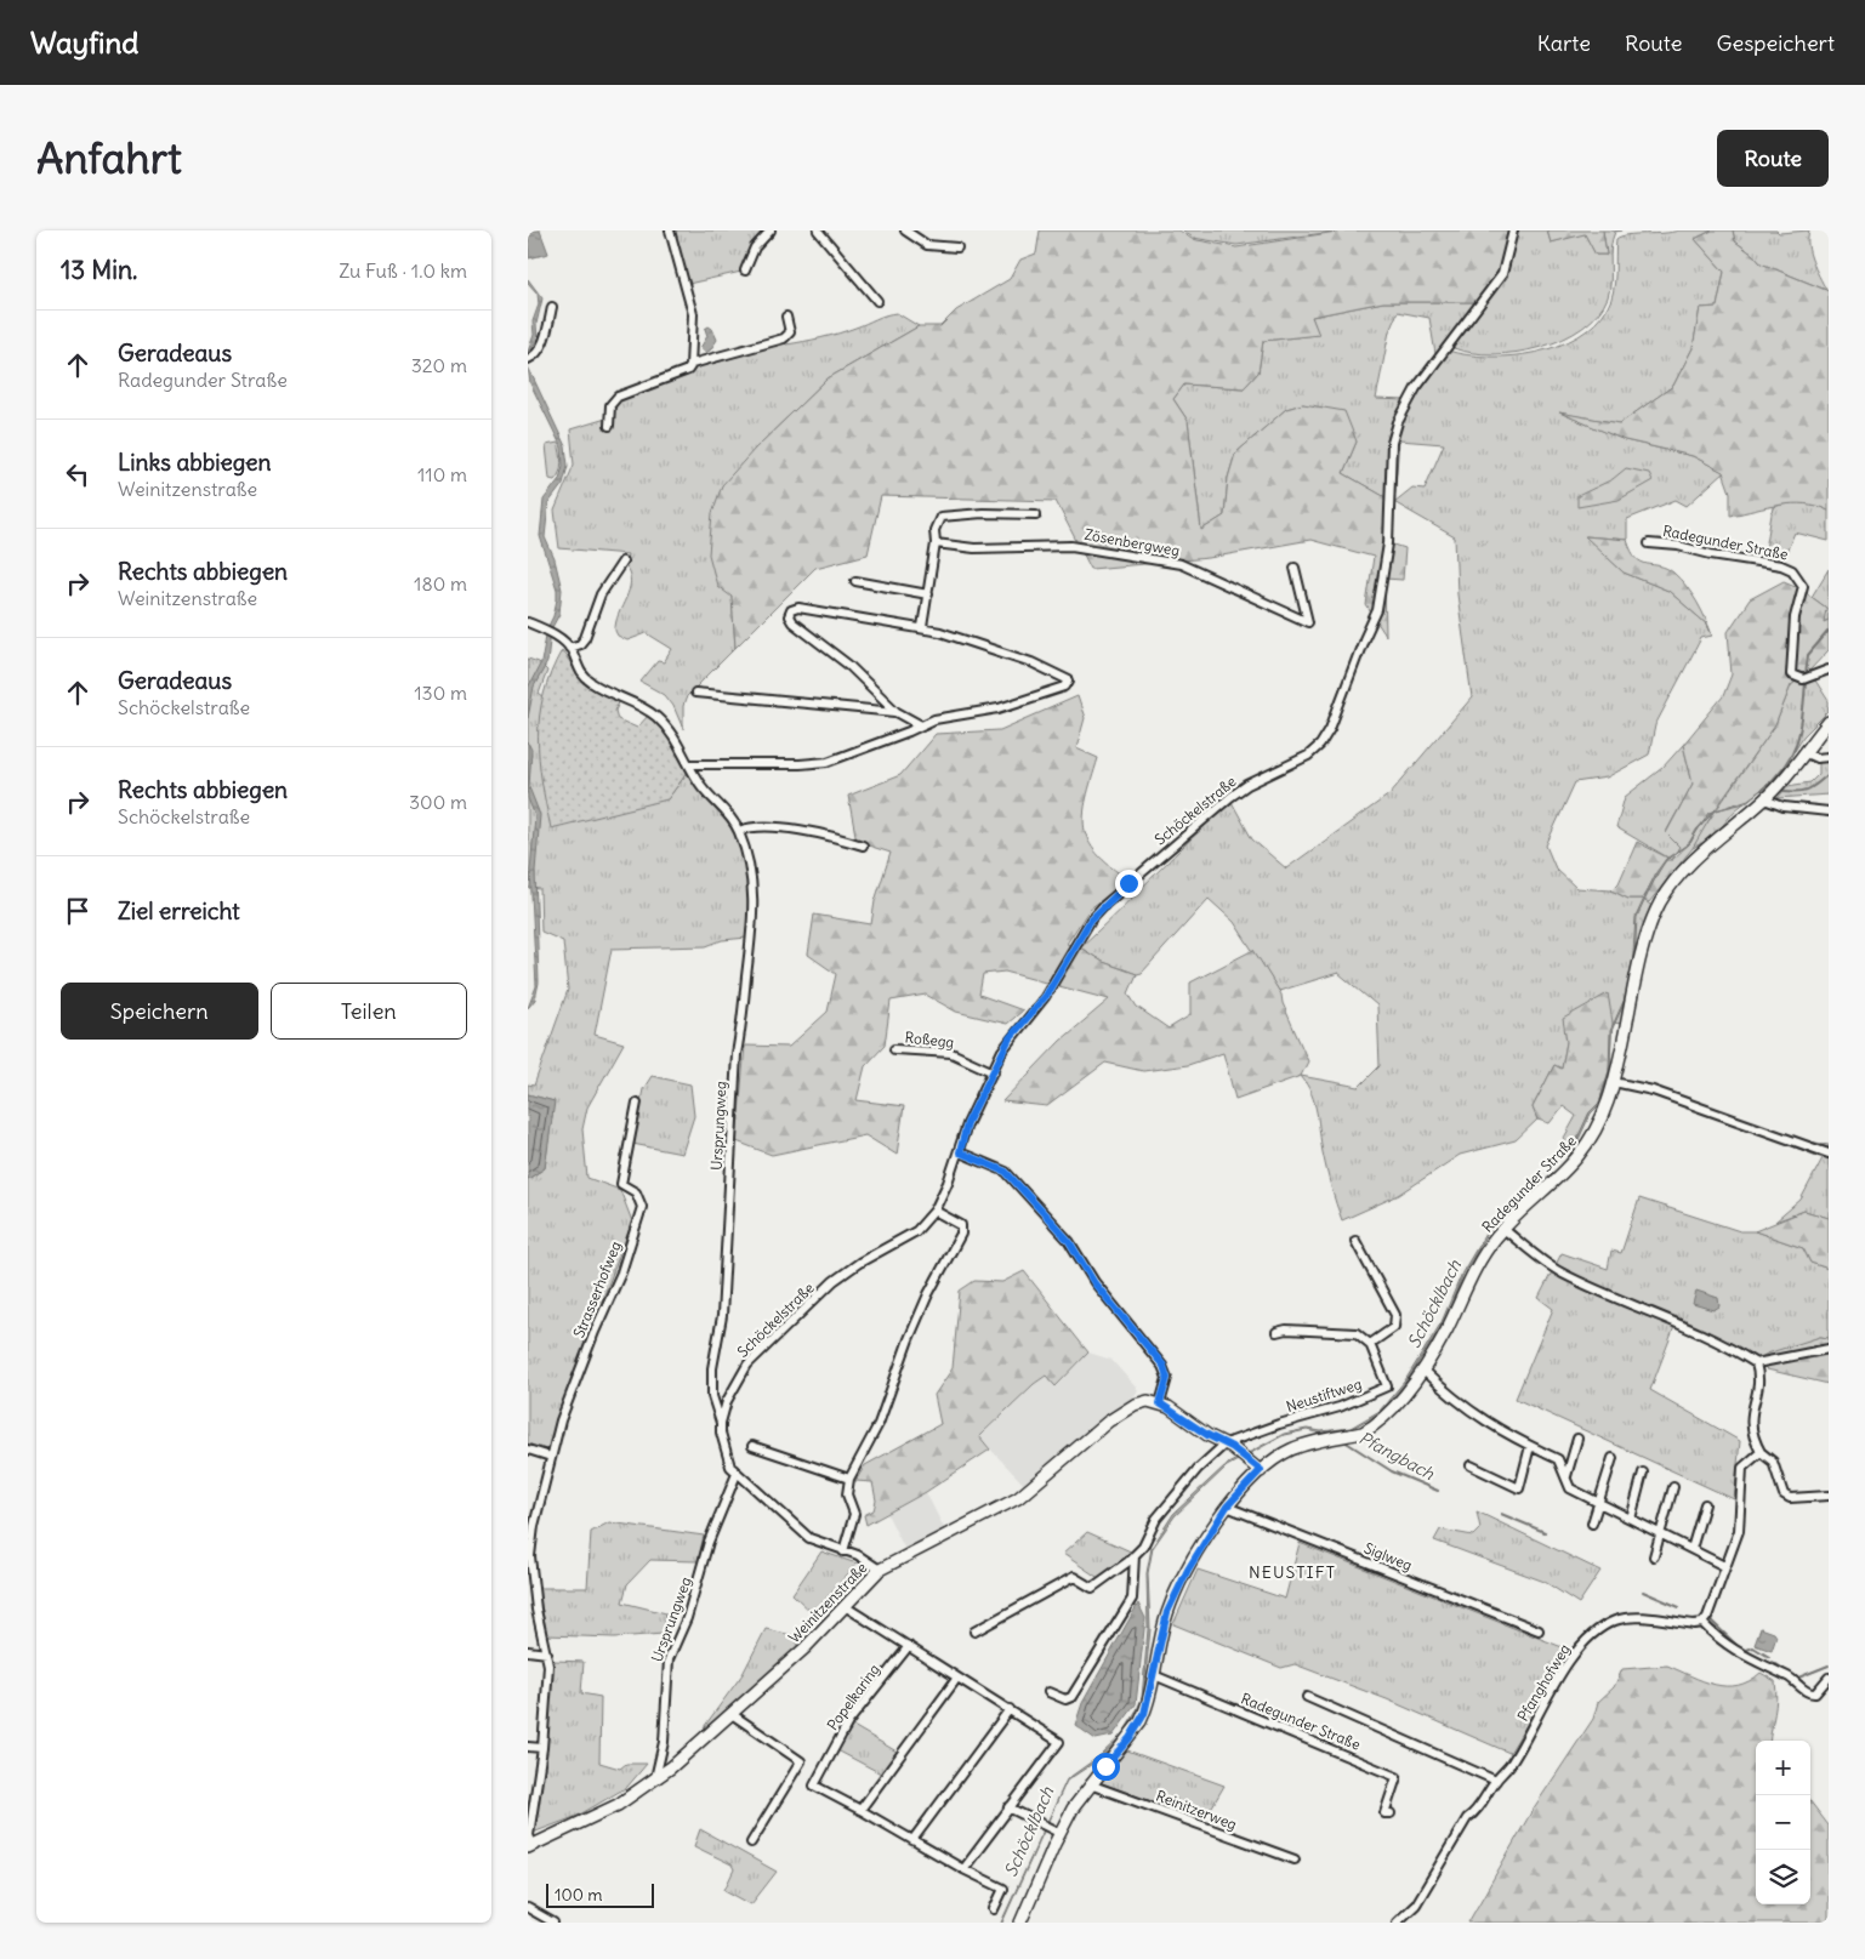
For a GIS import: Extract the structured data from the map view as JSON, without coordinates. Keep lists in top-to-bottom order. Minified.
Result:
{"streets":{"main road":["Radegunder Straße","Weinitzenstraße"],"street":["Zösenbergweg","Schöckelstraße","Roßegg","Ursprungweg","Strasserhofweg","Neustiftweg","Siglweg","Pfanghofweg","Popelkaring","Reinitzerweg"]},"crossings":[["Radegunder Straße","Siglweg"],["Radegunder Straße","Reinitzerweg"],["Schöckelstraße","Roßegg"],["Schöckelstraße","Ursprungweg"],["Ursprungweg","Weinitzenstraße"],["Strasserhofweg","Weinitzenstraße"]],"districts":["NEUSTIFT"],"water":["Schöcklbach","Pfangbach"],"scale_bar":"100 m","page":{"header":"Wayfind","nav":["Karte","Route","Gespeichert"],"buttons":["Route",["Speichern","Teilen"]],"title":"Anfahrt","heading":["13 Min.","Zu Fuß · 1.0 km"],"list":[["Geradeaus","Radegunder Straße","320 m"],["Links abbiegen","Weinitzenstraße","110 m"],["Rechts abbiegen","Weinitzenstraße","180 m"],["Geradeaus","Schöckelstraße","130 m"],["Rechts abbiegen","Schöckelstraße","300 m"],"Ziel erreicht"],"map_buttons":["+","−"],"scale":"100 m"}}
